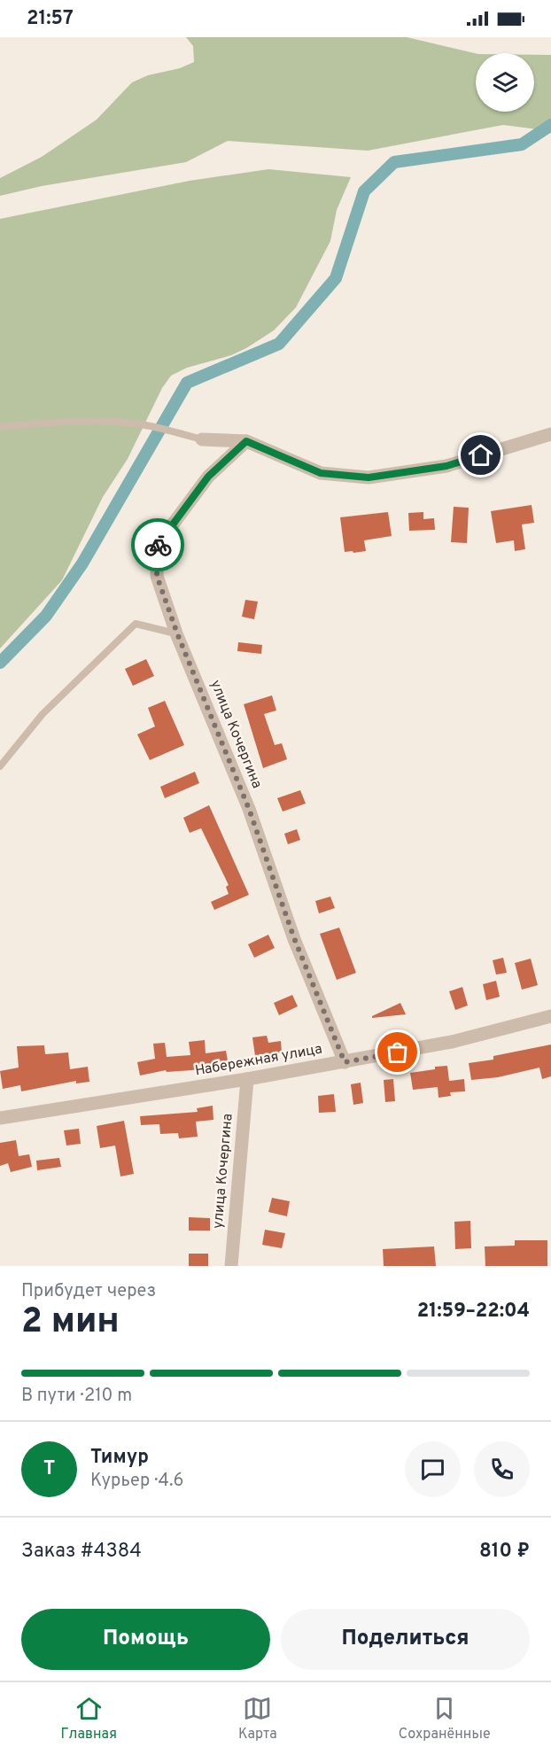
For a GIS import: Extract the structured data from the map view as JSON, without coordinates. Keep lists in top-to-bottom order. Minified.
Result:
{"streets":{"street":["улица Кочергина","Набережная улица"]},"crossings":[["улица Кочергина","Набережная улица"]],"page":{"status":"21:57","heading":["2 мин","Прибудет через","21:59–22:04"],"panel":["Тимур","Курьер · 4.6","Заказ #4384","810 ₽"],"bar":"В пути · 210 m","round":"Т","buttons":["Помощь","Поделиться"],"tabs":["Главная","Карта","Сохранённые"]}}
